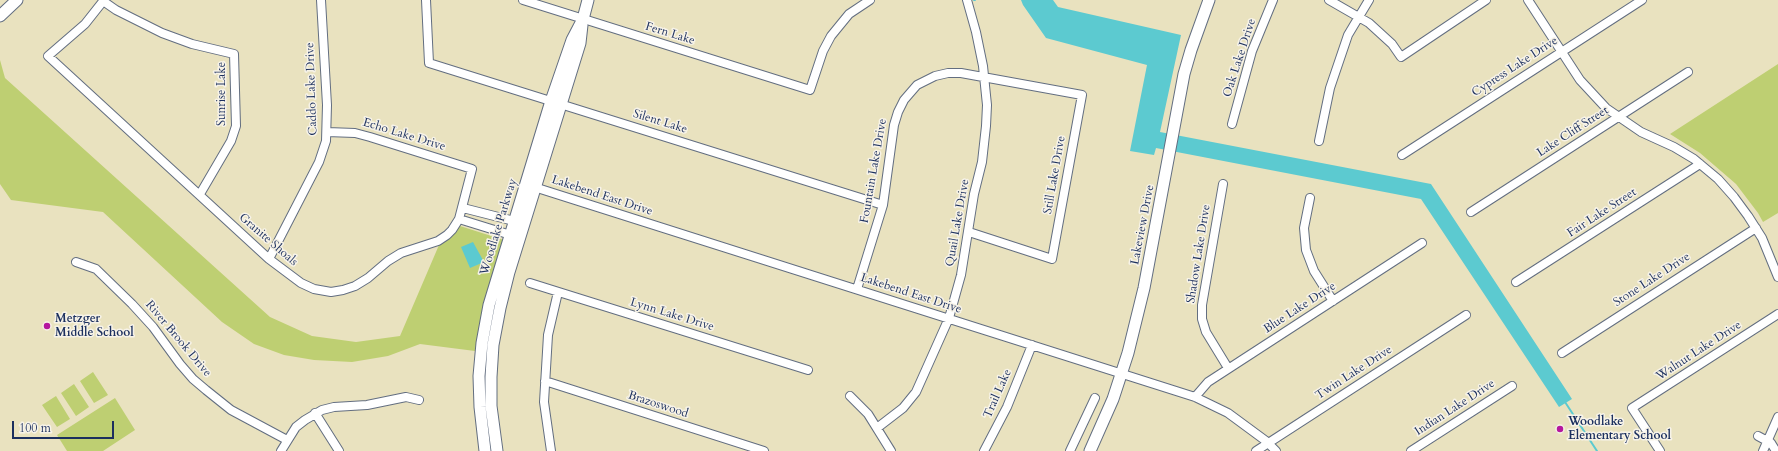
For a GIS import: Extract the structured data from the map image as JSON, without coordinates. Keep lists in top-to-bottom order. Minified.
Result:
{"streets":{"street":["Fern Lake","Oak Lake Drive","Cypress Lake Drive","Caddo Lake Drive","Sunrise Lake","Silent Lake","Lake Cliff Street","Echo Lake Drive","Fountain Lake Drive","Still Lake Drive","Lakebend East Drive","Fair Lake Street","Quail Lake Drive","Lakeview Drive","Woodlake Parkway","Granite Shoals","Shadow Lake Drive","Stone Lake Drive","Blue Lake Drive","Lynn Lake Drive","River Brook Drive","Walnut Lake Drive","Twin Lake Drive","Trail Lake","Brazoswood","Indian Lake Drive"]},"crossings":[["Fern Lake","Woodlake Parkway"],["Caddo Lake Drive","Echo Lake Drive"],["Caddo Lake Drive","Granite Shoals"],["Sunrise Lake","Granite Shoals"],["Silent Lake","Fountain Lake Drive"],["Silent Lake","Woodlake Parkway"],["Echo Lake Drive","Granite Shoals"],["Fountain Lake Drive","Still Lake Drive"],["Fountain Lake Drive","Lakebend East Drive"],["Fountain Lake Drive","Quail Lake Drive"],["Still Lake Drive","Quail Lake Drive"],["Lakebend East Drive","Quail Lake Drive"],["Lakebend East Drive","Lakeview Drive"],["Lakebend East Drive","Woodlake Parkway"],["Lakebend East Drive","Blue Lake Drive"],["Lakebend East Drive","Twin Lake Drive"],["Lakebend East Drive","Trail Lake"],["Shadow Lake Drive","Blue Lake Drive"]],"places":["Metzger Middle School","Woodlake Elementary School"],"scale_bar":"100 m"}
